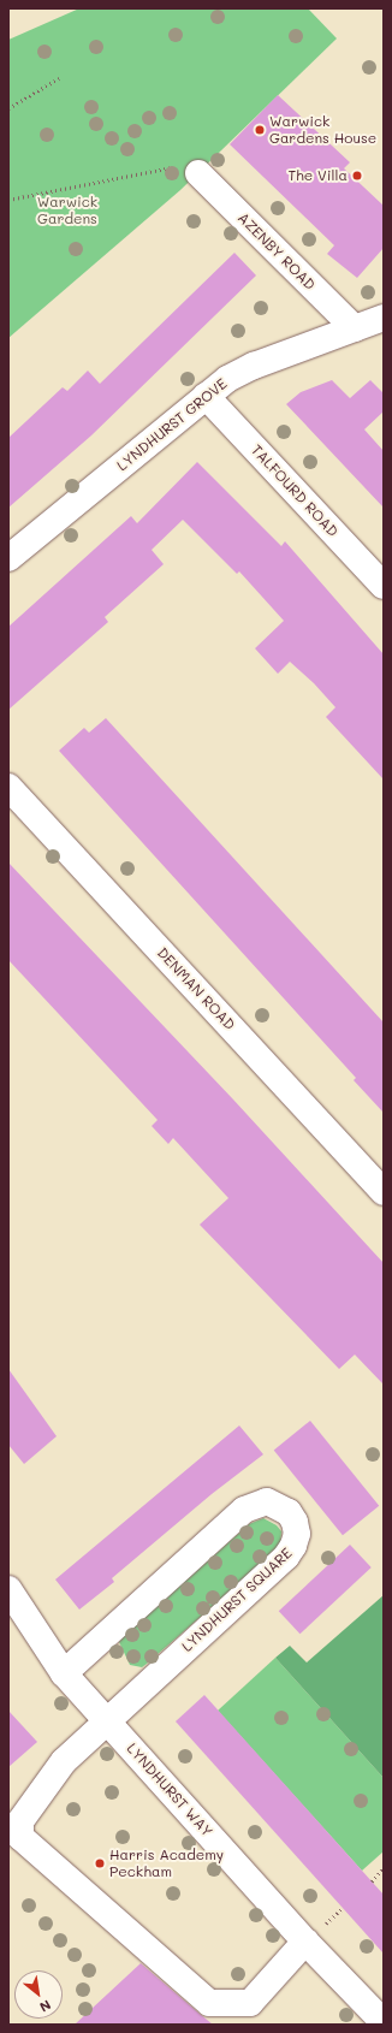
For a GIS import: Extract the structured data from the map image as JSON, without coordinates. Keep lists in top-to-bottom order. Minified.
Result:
{"streets":{"street":["AZENBY ROAD","LYNDHURST GROVE","TALFOURD ROAD","DENMAN ROAD","LYNDHURST SQUARE","LYNDHURST WAY"]},"crossings":[["AZENBY ROAD","LYNDHURST GROVE"],["LYNDHURST GROVE","TALFOURD ROAD"],["LYNDHURST SQUARE","LYNDHURST WAY"]],"parks":["Warwick Gardens"],"places":["Warwick Gardens House","The Villa","Harris Academy Peckham"],"north":"bottom right"}
